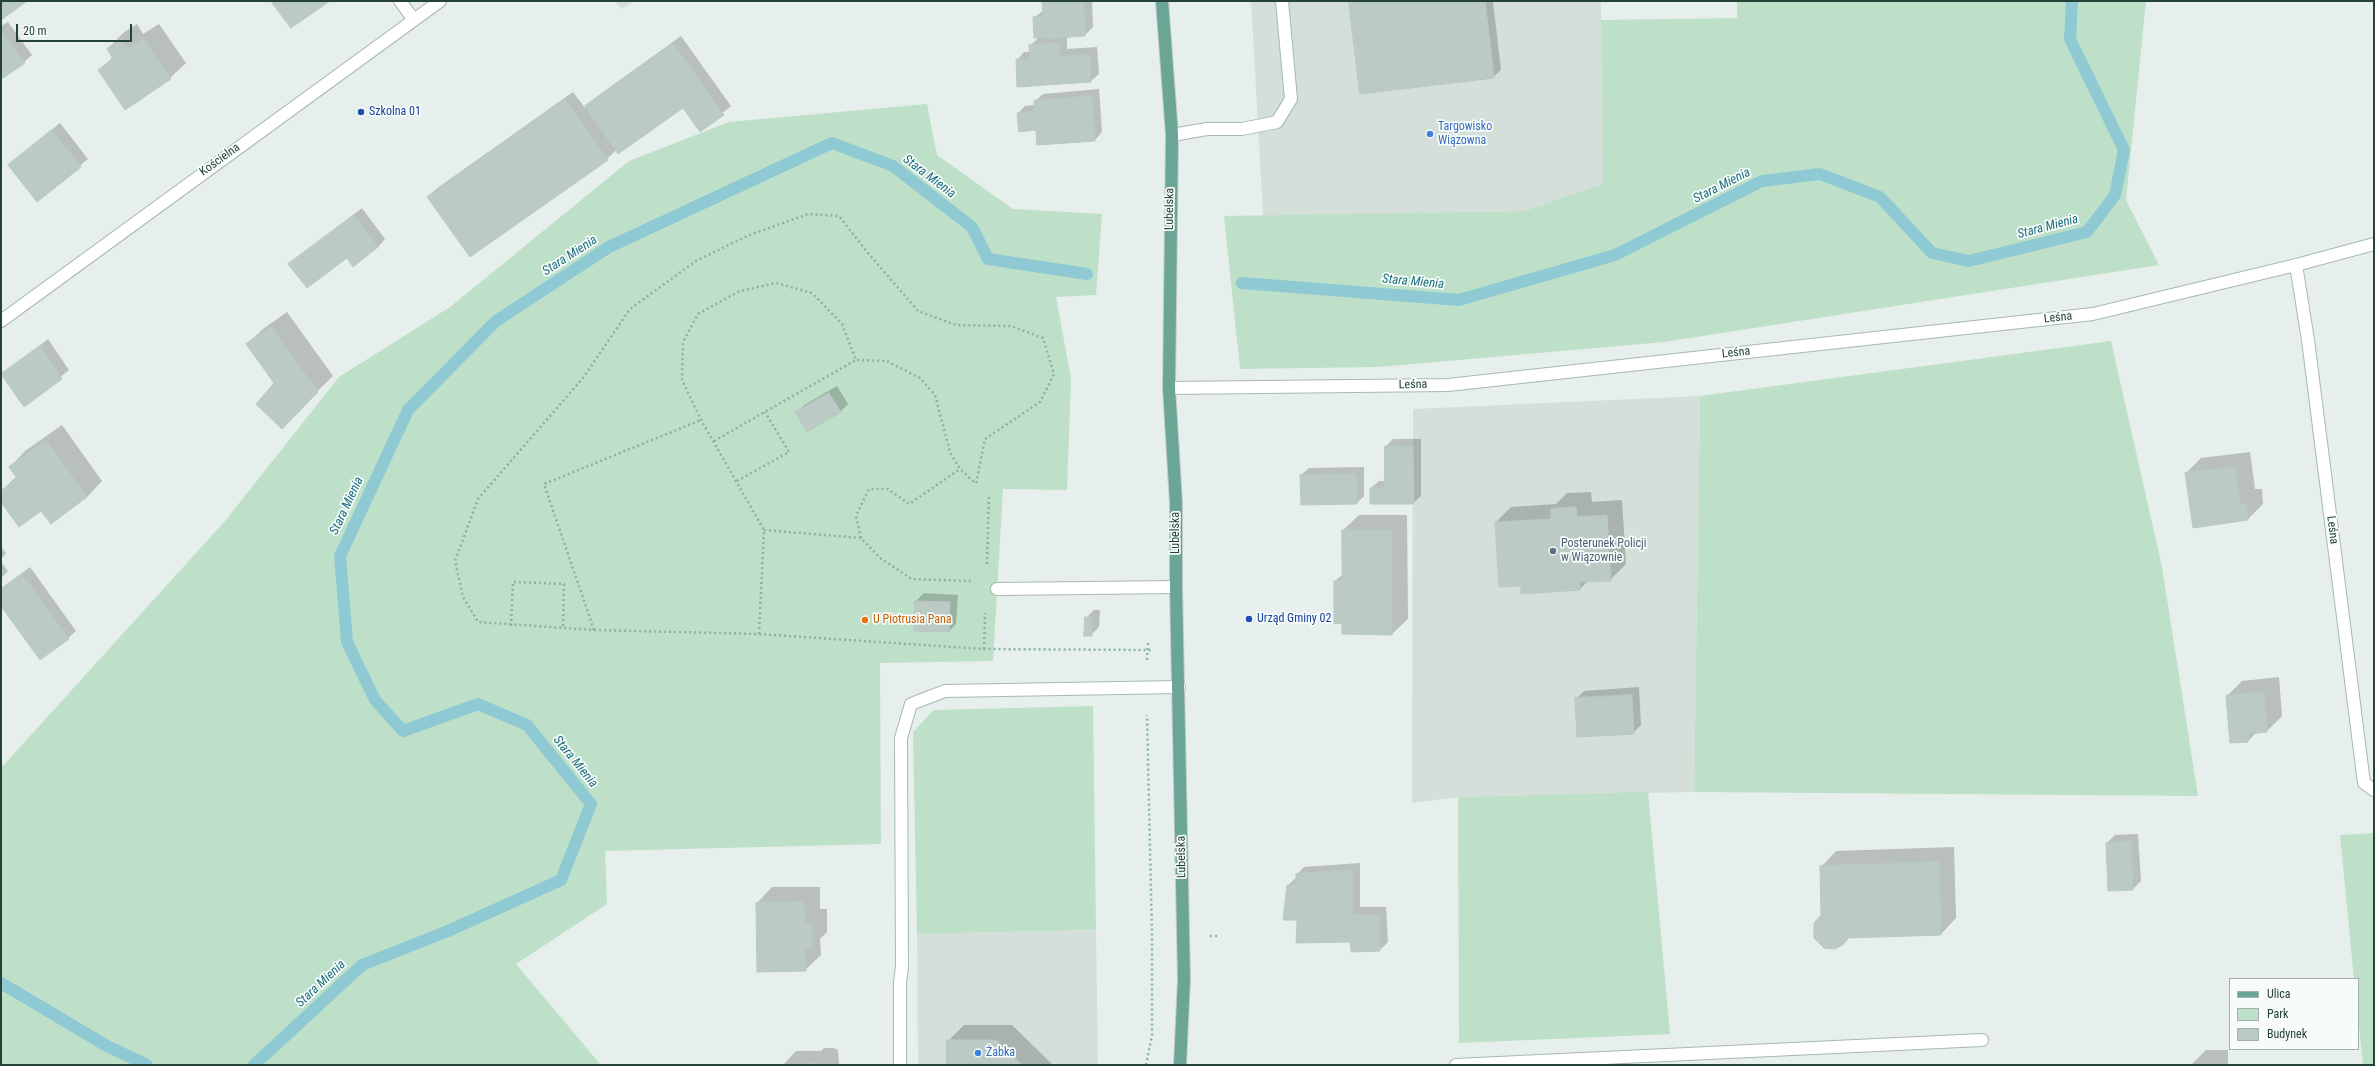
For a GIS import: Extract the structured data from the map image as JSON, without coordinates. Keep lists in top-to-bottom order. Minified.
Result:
{"streets":{"main road":["Lubelska"],"street":["Kościelna","Leśna"]},"crossings":[["Lubelska","Leśna"]],"water":["Stara Mienia"],"places":["Szkolna 01","Targowisko Wiązowna","Posterunek Policji w Wiązownie","Urząd Gminy 02","U Piotrusia Pana","Żabka"],"legend":["Ulica","Park","Budynek"],"scale_bar":"20 m"}
